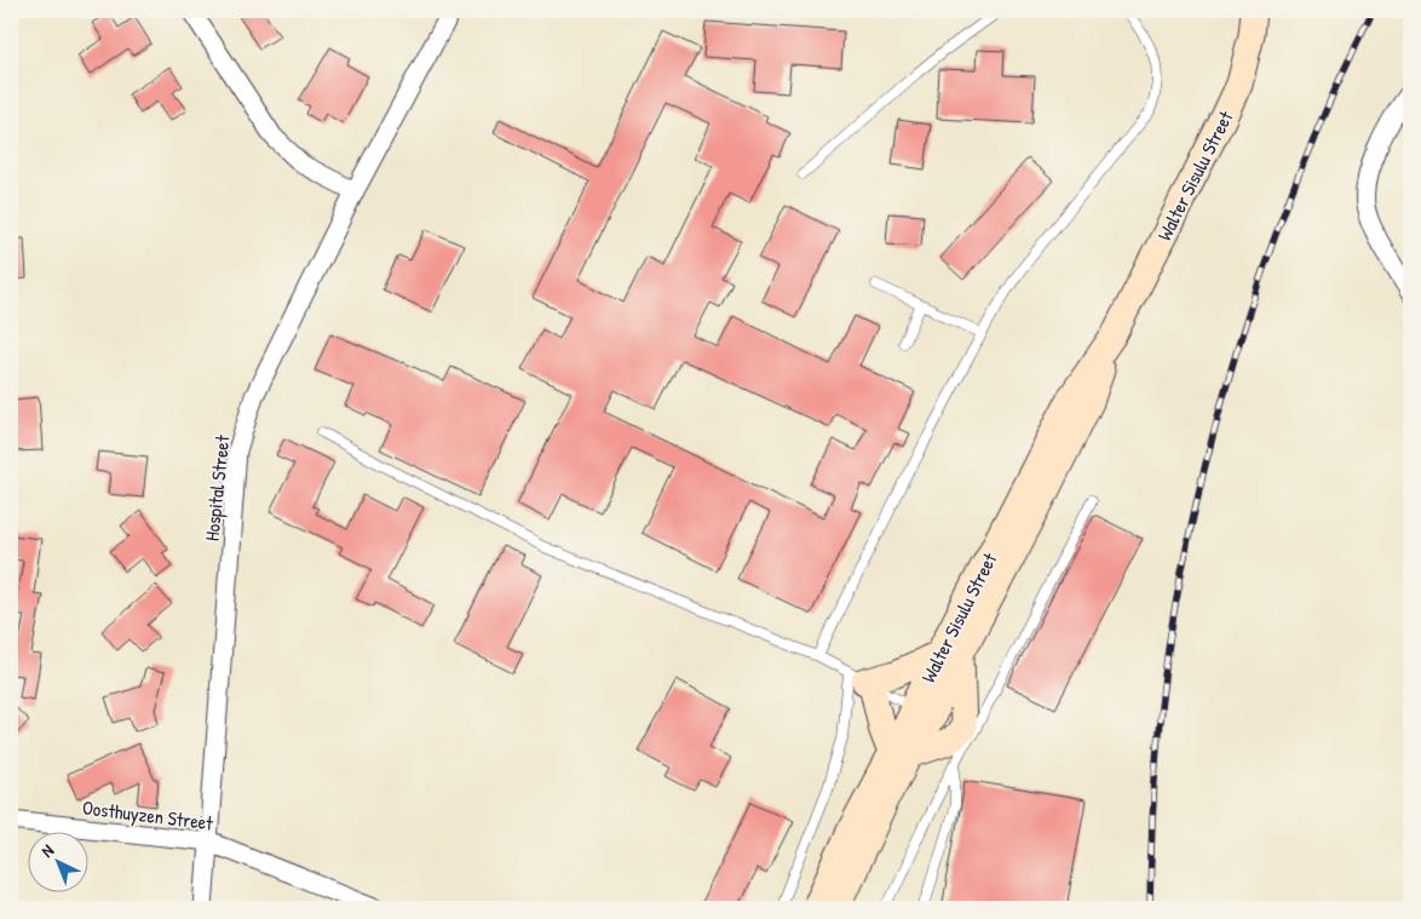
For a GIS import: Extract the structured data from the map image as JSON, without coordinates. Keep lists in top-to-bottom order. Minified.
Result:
{"streets":{"main road":["Walter Sisulu Street"],"street":["Hospital Street","Oosthuyzen Street"]},"crossings":[["Hospital Street","Oosthuyzen Street"]],"north":"top left"}
